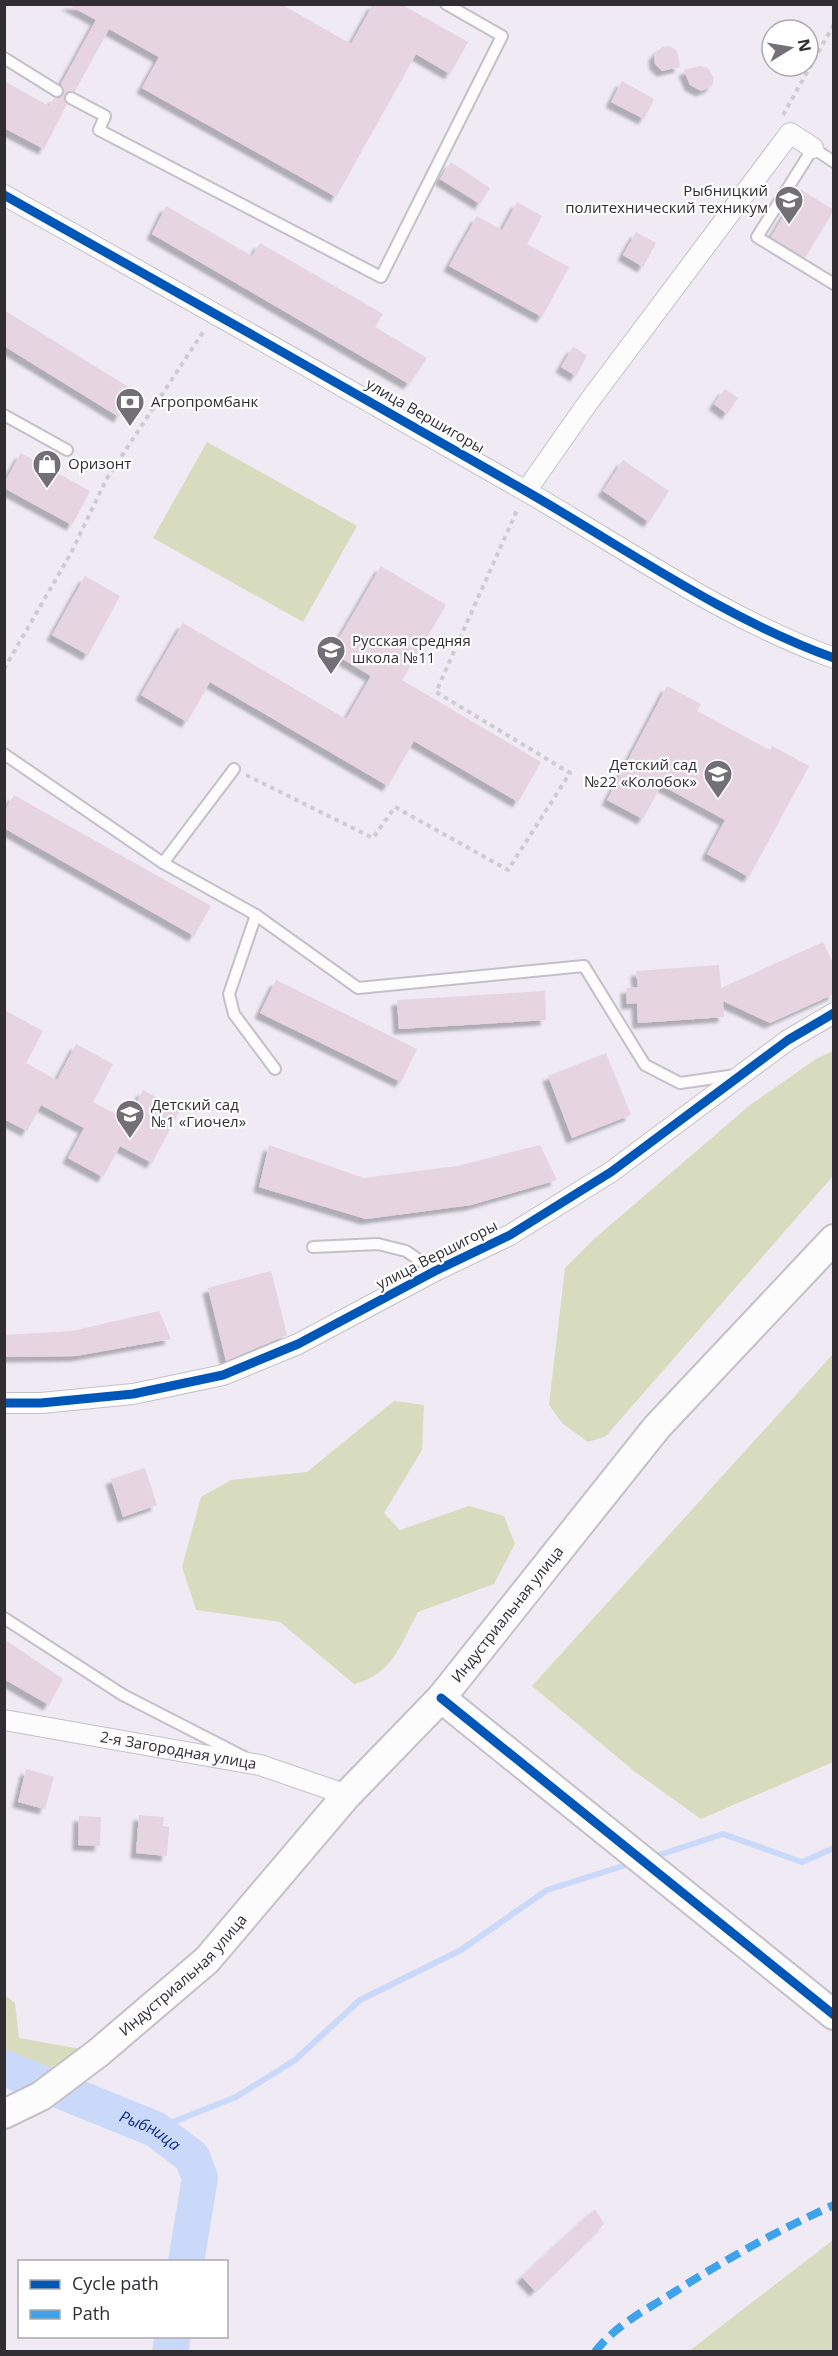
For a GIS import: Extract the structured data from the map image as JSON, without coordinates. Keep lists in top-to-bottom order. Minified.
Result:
{"streets":{"main road":["Индустриальная улица"],"street":["улица Вершигоры","2-я Загородная улица"]},"crossings":[["Индустриальная улица","2-я Загородная улица"]],"water":["Рыбница"],"places":{"school or university":["Рыбницкий политехнический техникум","Русская средняя школа №11","Детский сад №22 «Колобок»","Детский сад №1 «Гиочел»"],"bank":["Агропромбанк"],"shop":["Оризонт"]},"legend":["Cycle path","Path"],"north":"right"}
